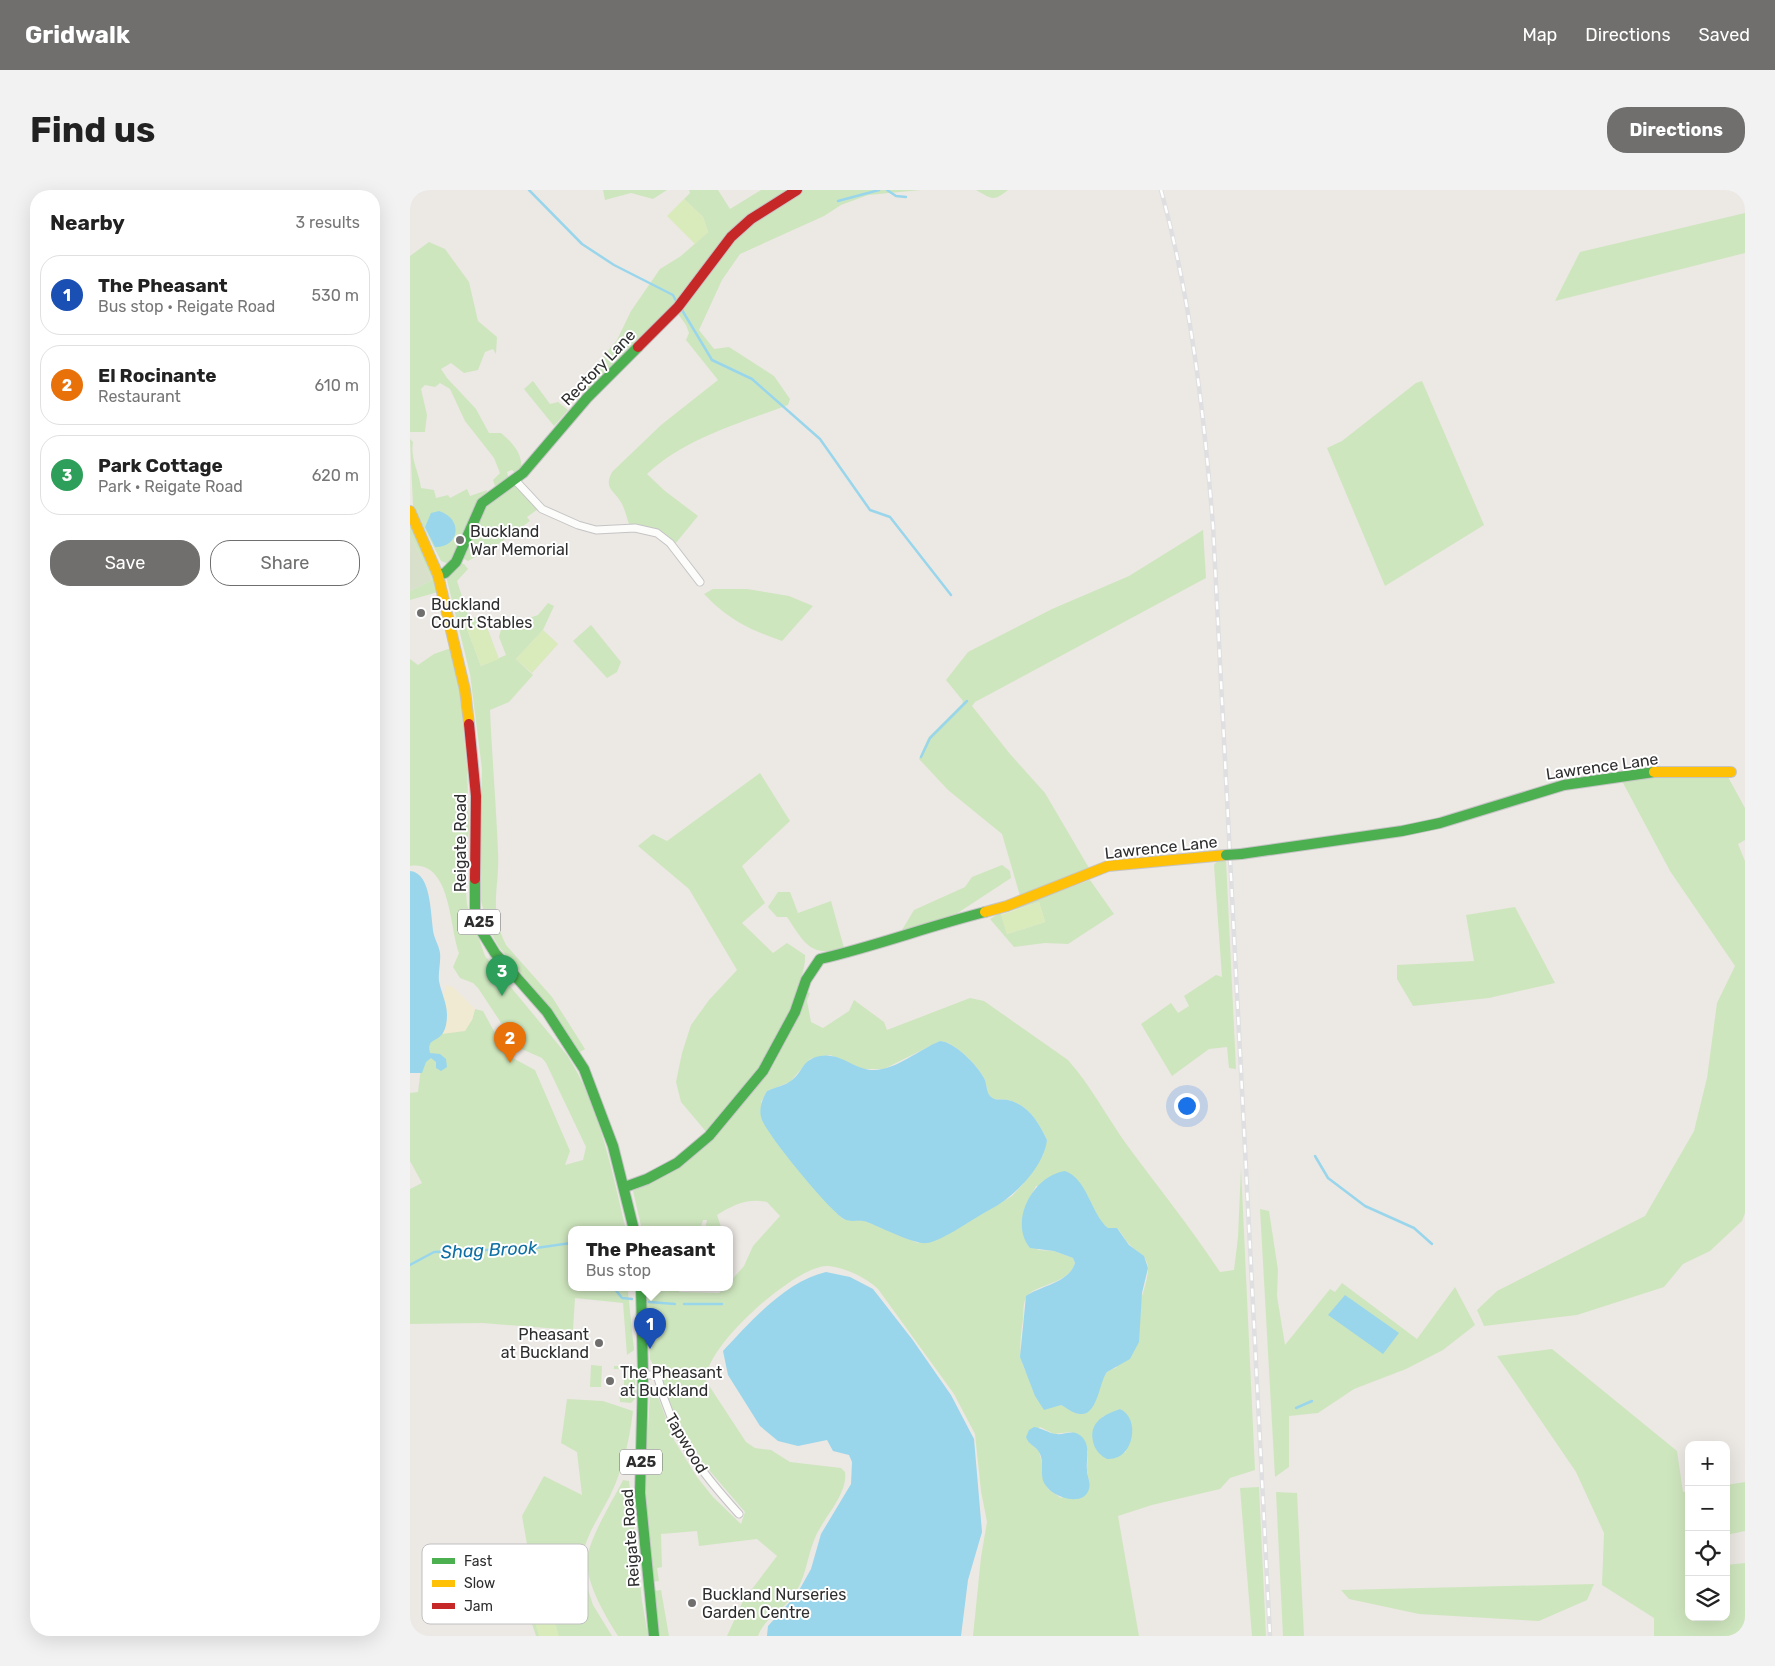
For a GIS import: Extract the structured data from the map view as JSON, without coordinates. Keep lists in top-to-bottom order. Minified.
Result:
{"streets":{"street":["Rectory Lane","Lawrence Lane","Reigate Road","A25","Tapwood"]},"crossings":[["Rectory Lane","Reigate Road"],["Lawrence Lane","Reigate Road"],["Reigate Road","Tapwood"]],"water":["Shag Brook"],"places":["Buckland War Memorial","Buckland Court Stables","Pheasant at Buckland","The Pheasant at Buckland","Buckland Nurseries Garden Centre"],"legend":["Fast","Slow","Jam"],"page":{"header":"Gridwalk","nav":["Map","Directions","Saved"],"buttons":["Directions",["Save","Share"]],"title":"Find us","heading":["Nearby","3 results"],"list":[{"mark":"1","name":"The Pheasant","note":"Bus stop · Reigate Road","value":"530 m"},{"mark":"2","name":"El Rocinante","note":"Restaurant","value":"610 m"},{"mark":"3","name":"Park Cottage","note":"Park · Reigate Road","value":"620 m"}],"pins":["3","2","1"],"popup":["The Pheasant","Bus stop"],"map_buttons":["+","−"]}}
